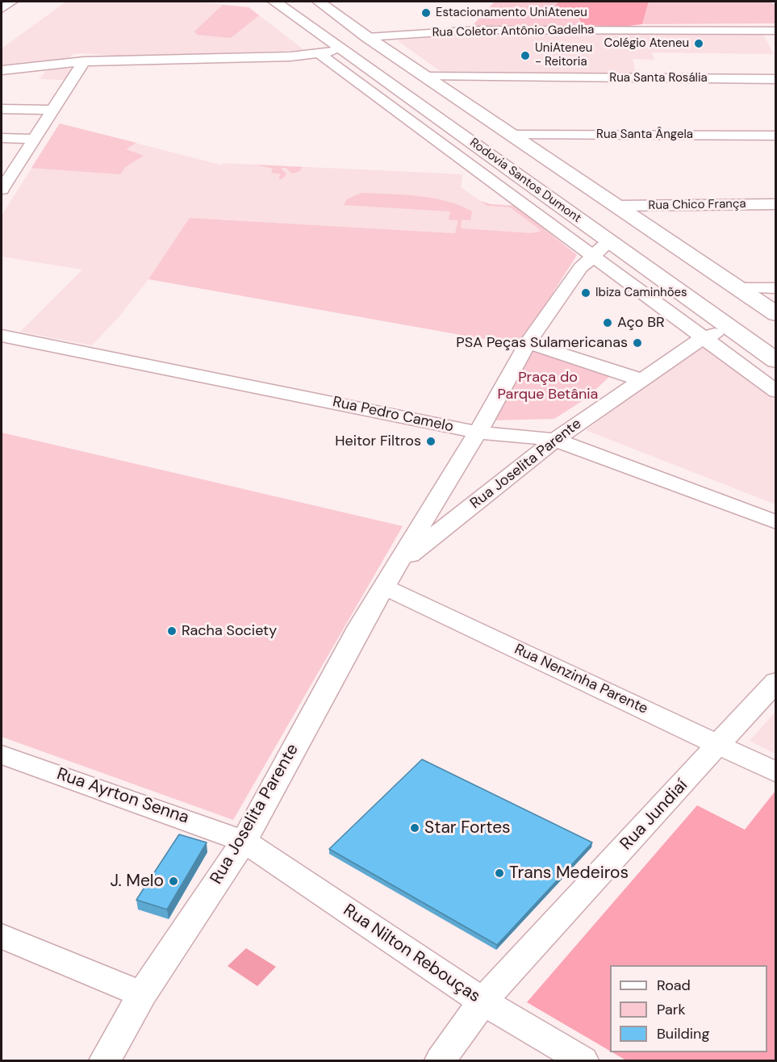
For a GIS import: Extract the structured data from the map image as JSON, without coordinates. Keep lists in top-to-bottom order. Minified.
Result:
{"streets":{"highway":["Rodovia Santos Dumont"],"street":["Rua Coletor Antônio Gadelha","Rua Santa Rosália","Rua Santa Ângela","Rua Chico França","Rua Pedro Camelo","Rua Joselita Parente","Rua Nenzinha Parente","Rua Ayrton Senna","Rua Jundiaí","Rua Nilton Rebouças"]},"crossings":[["Rua Coletor Antônio Gadelha","Rodovia Santos Dumont"],["Rua Santa Rosália","Rodovia Santos Dumont"],["Rua Santa Ângela","Rodovia Santos Dumont"],["Rodovia Santos Dumont","Rua Chico França"],["Rodovia Santos Dumont","Rua Joselita Parente"],["Rua Pedro Camelo","Rua Joselita Parente"],["Rua Joselita Parente","Rua Nenzinha Parente"],["Rua Joselita Parente","Rua Ayrton Senna"],["Rua Joselita Parente","Rua Nilton Rebouças"],["Rua Nenzinha Parente","Rua Jundiaí"],["Rua Ayrton Senna","Rua Nilton Rebouças"],["Rua Jundiaí","Rua Nilton Rebouças"]],"parks":["Praça do Parque Betânia"],"places":["Estacionamento UniAteneu","Colégio Ateneu","UniAteneu - Reitoria","Ibiza Caminhões","Aço BR","PSA Peças Sulamericanas","Heitor Filtros","Racha Society","Star Fortes","Trans Medeiros","J. Melo"],"legend":["Road","Park","Building"]}
